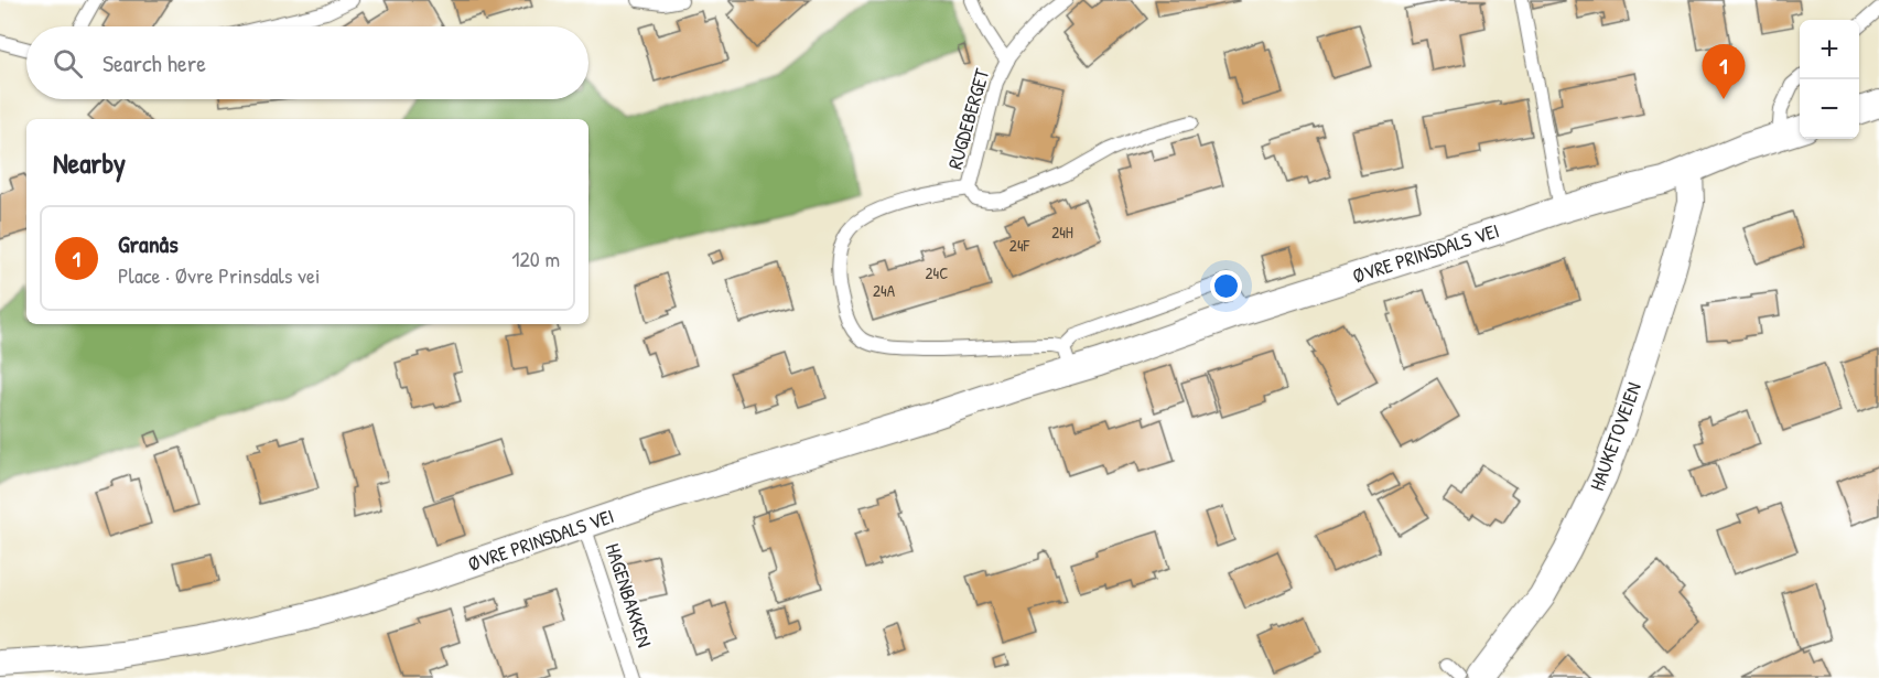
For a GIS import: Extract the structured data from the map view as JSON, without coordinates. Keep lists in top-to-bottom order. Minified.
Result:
{"streets":{"street":["ØVRE PRINSDALS VEI","HAUKETOVEIEN"],"lane":["RUGDEBERGET","HAGENBAKKEN"]},"crossings":[["RUGDEBERGET","ØVRE PRINSDALS VEI"],["ØVRE PRINSDALS VEI","HAUKETOVEIEN"],["ØVRE PRINSDALS VEI","HAGENBAKKEN"]],"house_numbers":["24H","24F","24C","24A"],"page":{"map_buttons":["+","−"],"search":"Search here","pins":"1","heading":"Nearby","list":[{"mark":"1","name":"Granås","note":"Place · Øvre Prinsdals vei","value":"120 m"}]}}
